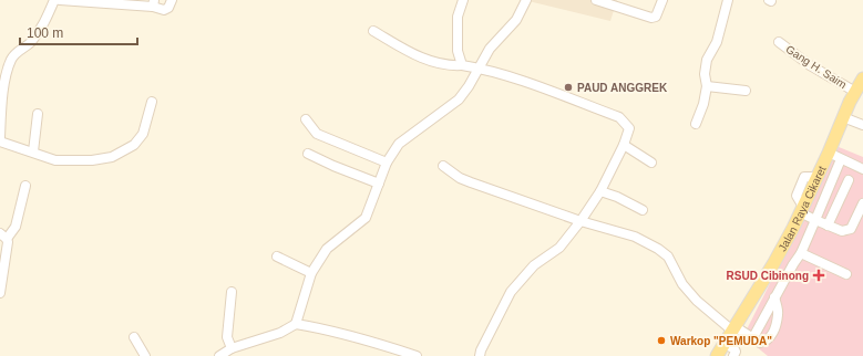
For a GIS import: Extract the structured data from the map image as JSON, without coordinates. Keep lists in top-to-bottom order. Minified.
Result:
{"streets":{"main road":["Jalan Raya Cikaret"],"street":["Gang H. Saim"]},"crossings":[["Gang H. Saim","Jalan Raya Cikaret"]],"places":{"other":["PAUD ANGGREK","Warkop \"PEMUDA\""],"health":["RSUD Cibinong"]},"scale_bar":"100 m"}
